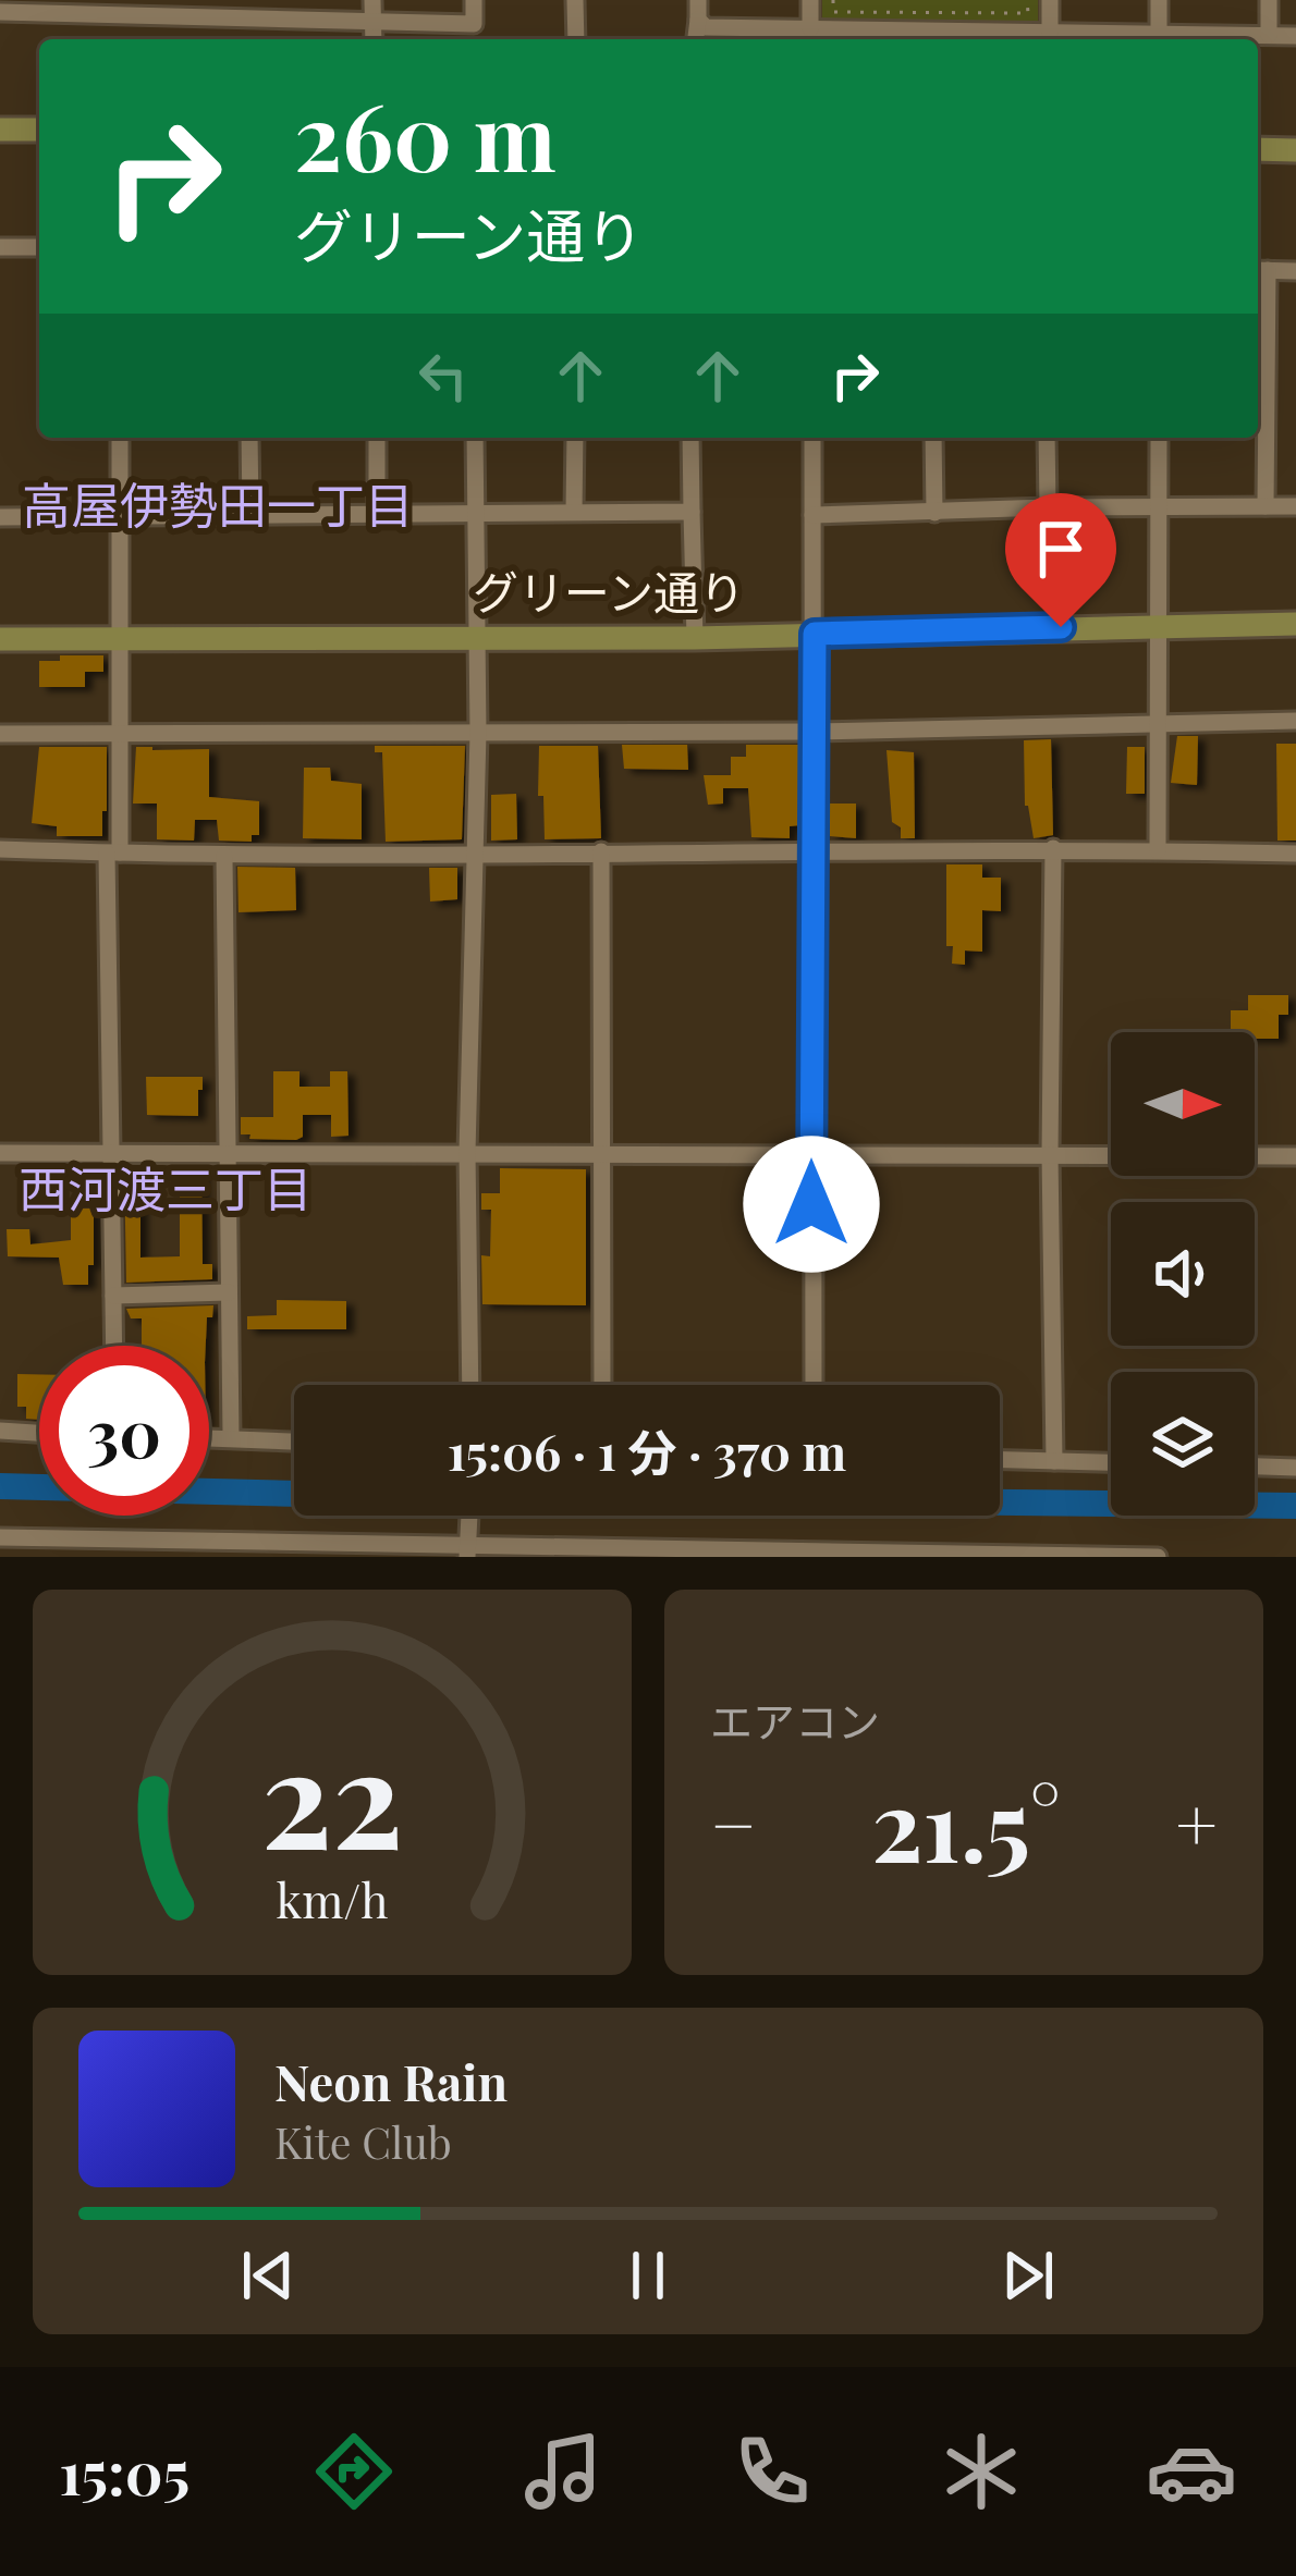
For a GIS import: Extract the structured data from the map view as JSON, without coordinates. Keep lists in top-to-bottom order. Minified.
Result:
{"streets":{"street":["グリーン通り"]},"districts":["高屋伊勢田一丁目","西河渡三丁目"],"north":"right","page":{"turn":["260 m","グリーン通り"],"limit":"30","trip":"15:06 · 1 分 · 370 m","tile":"エアコン","heat":["−","21.5°","+"],"song":["Neon Rain","Kite Club"],"tabs":"15:05","gauge":["22","km/h"]}}
